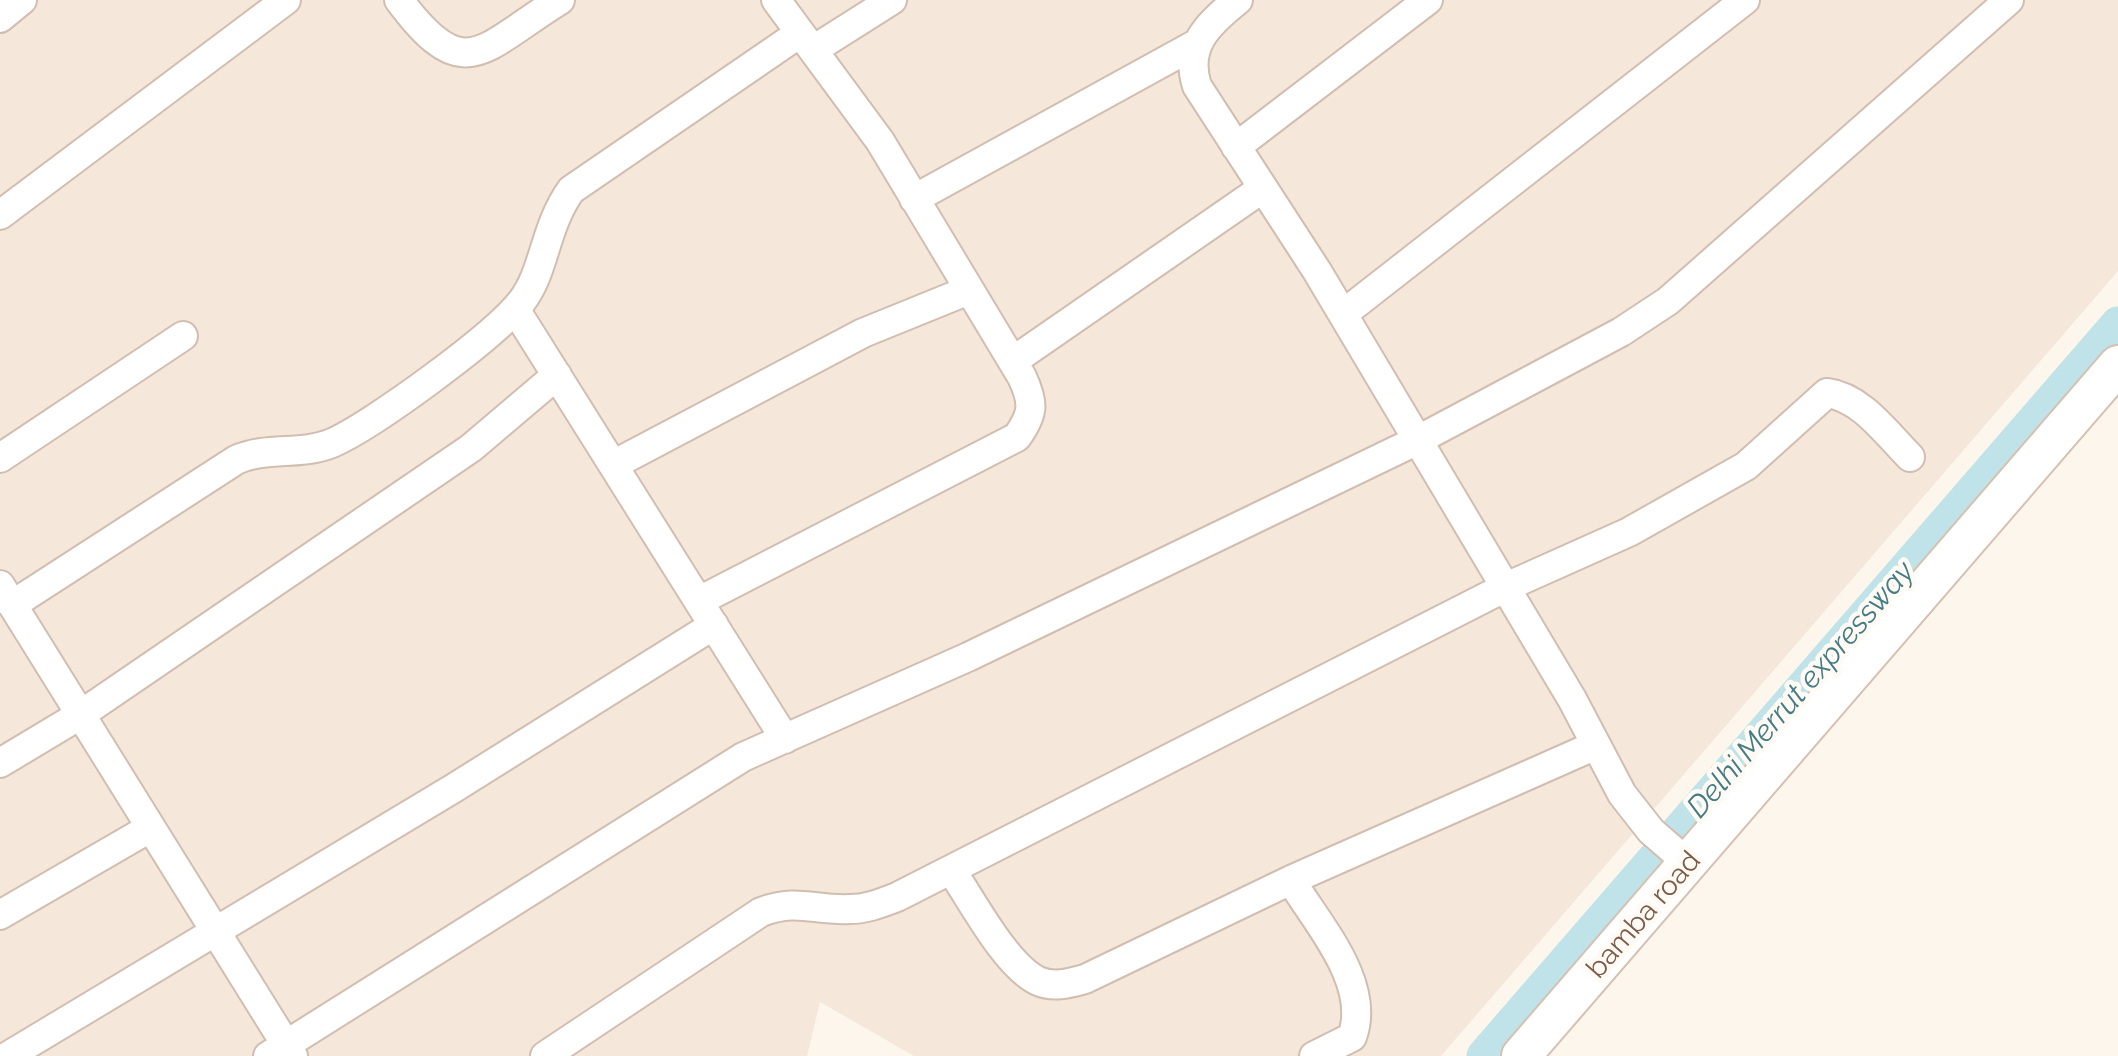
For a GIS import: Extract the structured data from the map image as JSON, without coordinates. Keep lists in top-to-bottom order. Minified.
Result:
{"streets":{"street":["bamba road"]},"water":["Delhi Merrut expressway"]}
